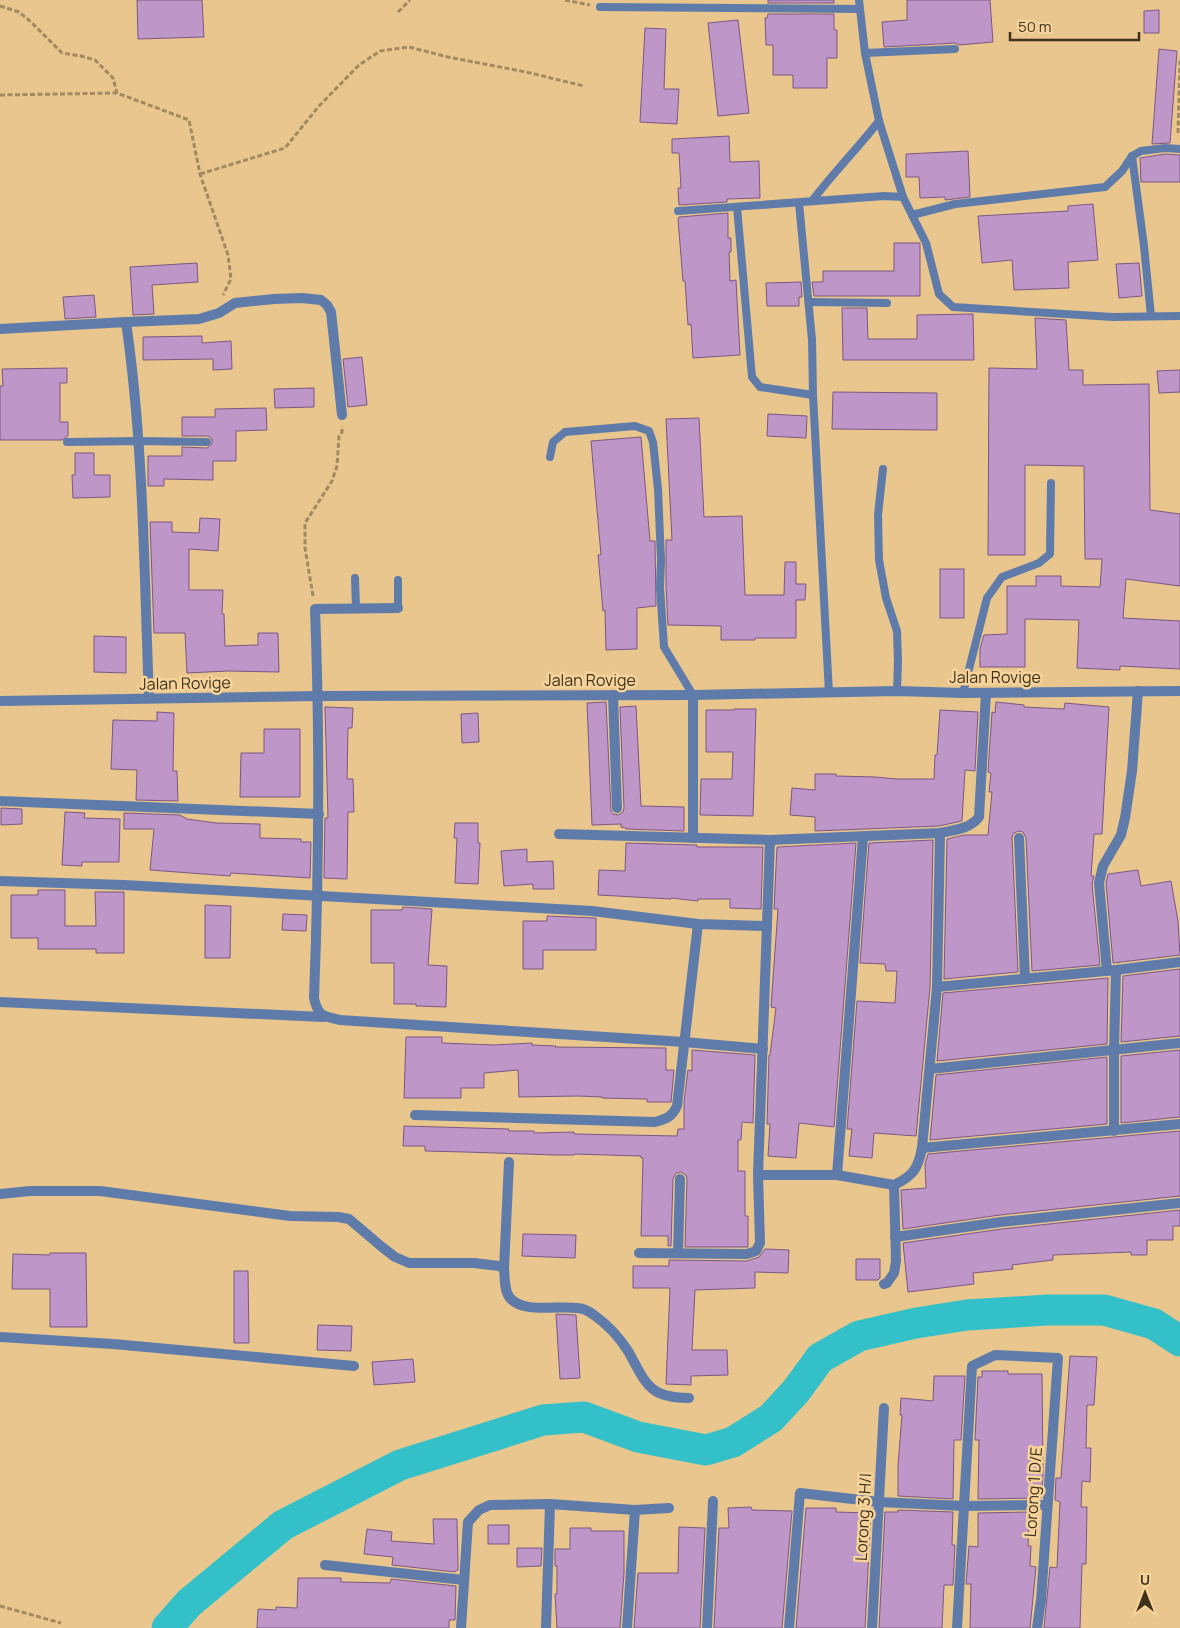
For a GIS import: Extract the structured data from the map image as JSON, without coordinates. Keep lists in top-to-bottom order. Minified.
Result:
{"streets":{"street":["Jalan Rovige","Lorong 1 D/E","Lorong 3 H/I"]},"scale_bar":"50 m","north":"top"}
